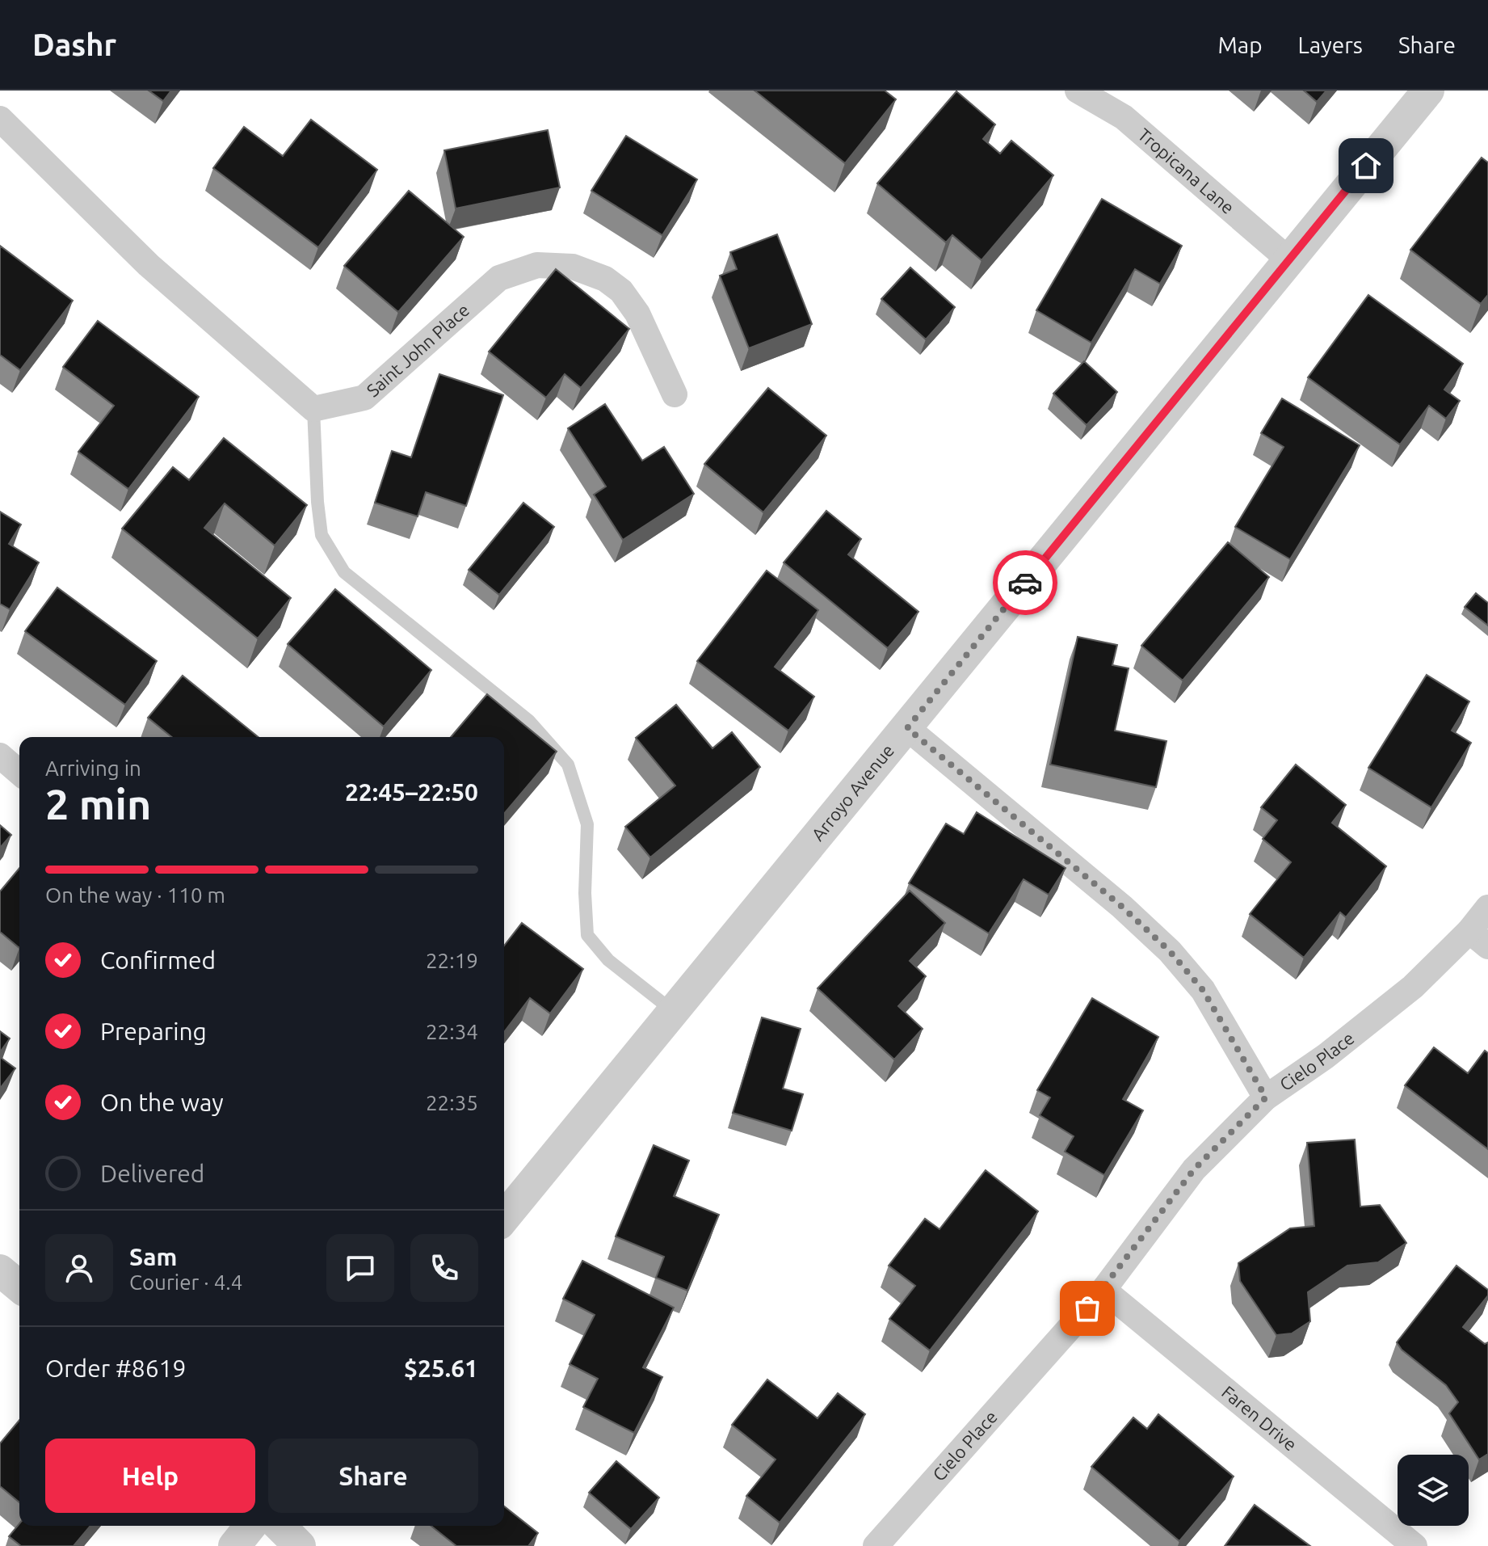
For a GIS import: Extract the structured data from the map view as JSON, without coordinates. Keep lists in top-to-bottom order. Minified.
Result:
{"streets":{"street":["Tropicana Lane","Saint John Place","Arroyo Avenue","Cielo Place","Faren Drive"]},"crossings":[["Tropicana Lane","Arroyo Avenue"],["Cielo Place","Faren Drive"]],"page":{"header":"Dashr","nav":["Map","Layers","Share"],"heading":["2 min","Arriving in","22:45–22:50"],"panel":["Sam","Courier · 4.4","Order #8619","$25.61"],"bar":"On the way · 110 m","list":[["Confirmed","22:19"],["Preparing","22:34"],["On the way","22:35"],"Delivered"],"buttons":["Help","Share"]}}
